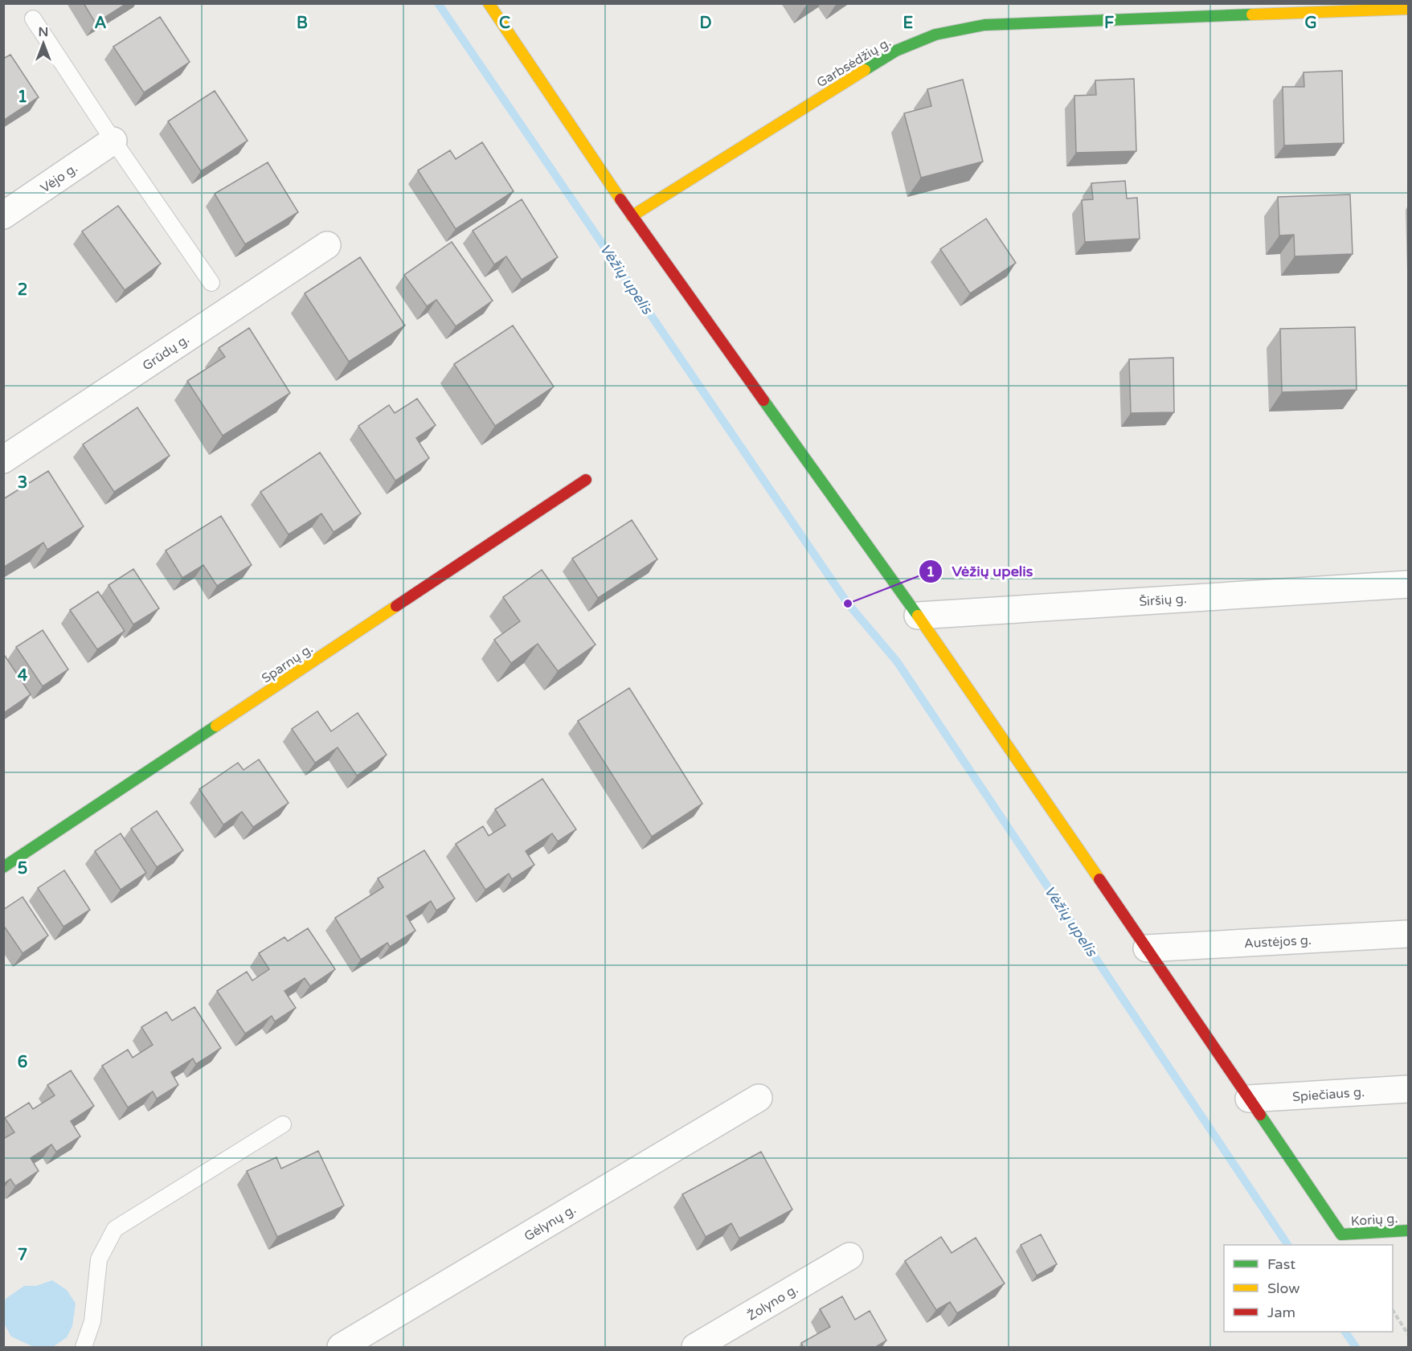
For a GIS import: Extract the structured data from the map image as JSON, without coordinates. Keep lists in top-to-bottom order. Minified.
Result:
{"streets":{"street":["Garbsėdžių g.","Vėjo g.","Grūdų g.","Širšių g.","Sparnų g.","Austėjos g.","Spiečiaus g.","Korių g.","Gėlynų g.","Žolyno g."]},"crossings":[["Spiečiaus g.","Korių g."]],"water":["Vėžių upelis"],"places":["Vėžių upelis"],"legend":["Fast","Slow","Jam"],"north":"top","grid":{"columns":["A","B","C","D","E","F","G"],"rows":["1","2","3","4","5","6","7"]}}
